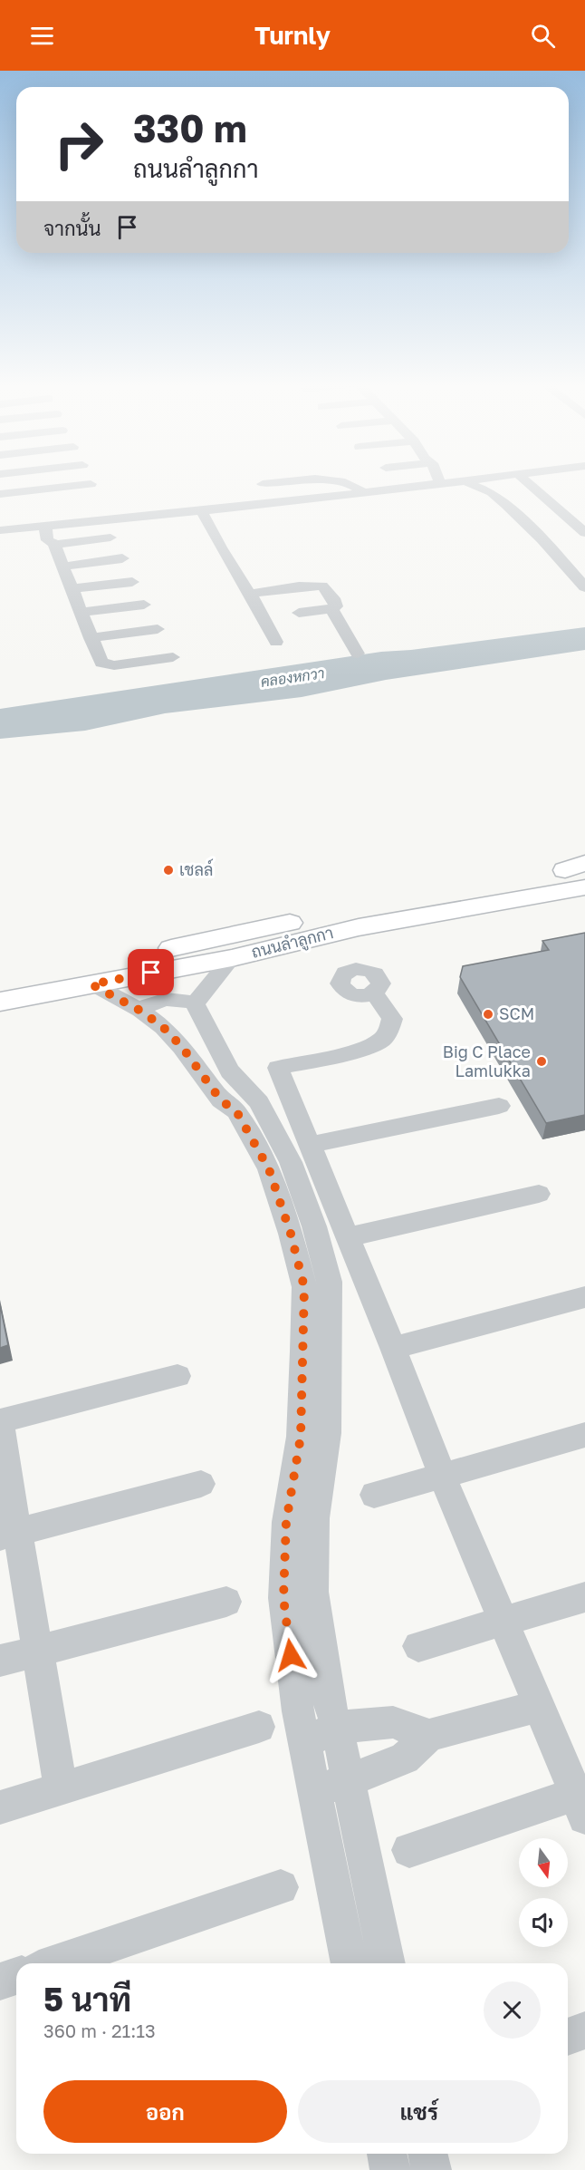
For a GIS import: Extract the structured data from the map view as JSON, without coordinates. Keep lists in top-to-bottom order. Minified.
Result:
{"streets":{"main road":["ถนนลำลูกกา"]},"water":["คลองหกวา"],"places":["เชลล์","SCM","Big C Place Lamlukka"],"north":"bottom","page":{"header":"Turnly","turn":["330 m","ถนนลำลูกกา"],"then":"จากนั้น","heading":["5 นาที","360 m · 21:13"],"buttons":["ออก","แชร์"]}}
